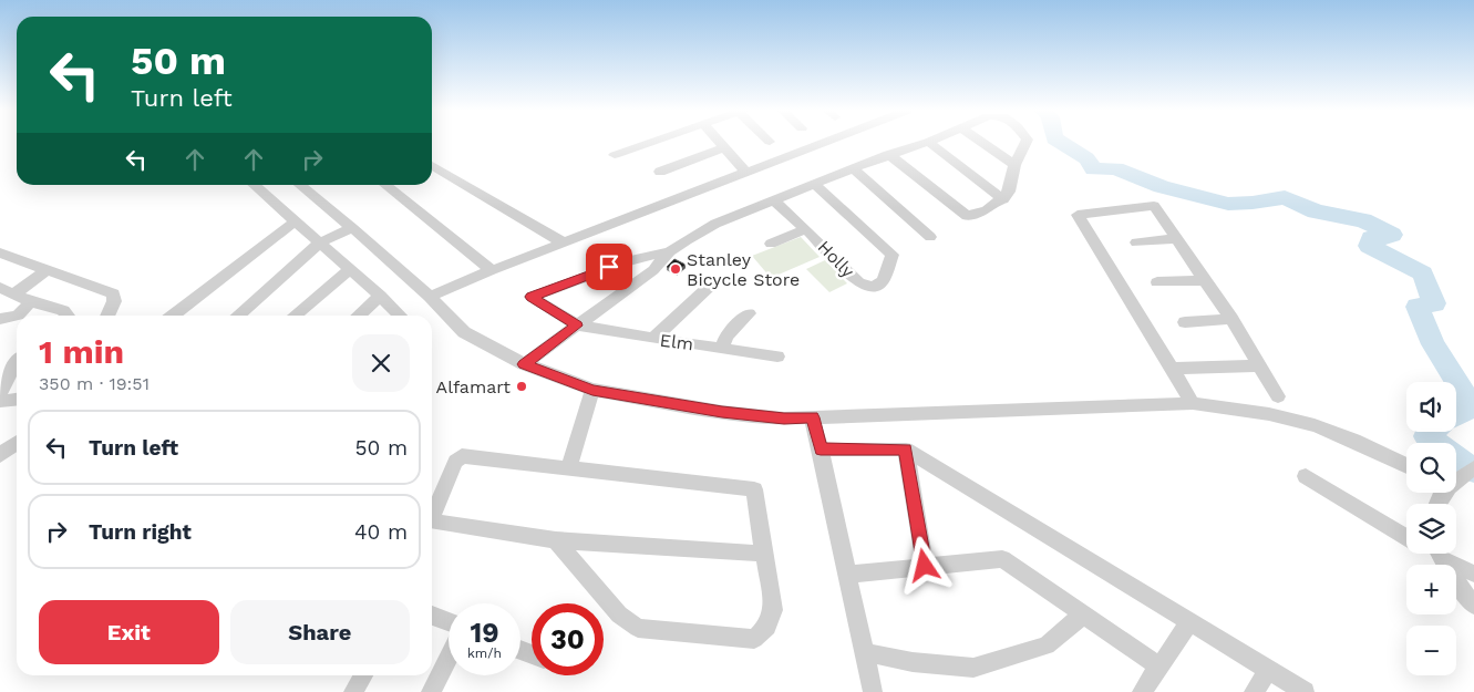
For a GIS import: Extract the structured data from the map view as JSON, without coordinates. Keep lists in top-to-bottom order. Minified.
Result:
{"streets":{"street":["Holly","Elm"]},"places":["Stanley Bicycle Store","Alfamart"],"page":{"turn":["50 m","Turn left"],"heading":["1 min","350 m · 19:51"],"map_buttons":["+","−"],"list":[{"name":"Turn left","value":"50 m"},{"name":"Turn right","value":"40 m"}],"buttons":["Exit","Share"],"speed":"19 km/h","limit":"30"}}
